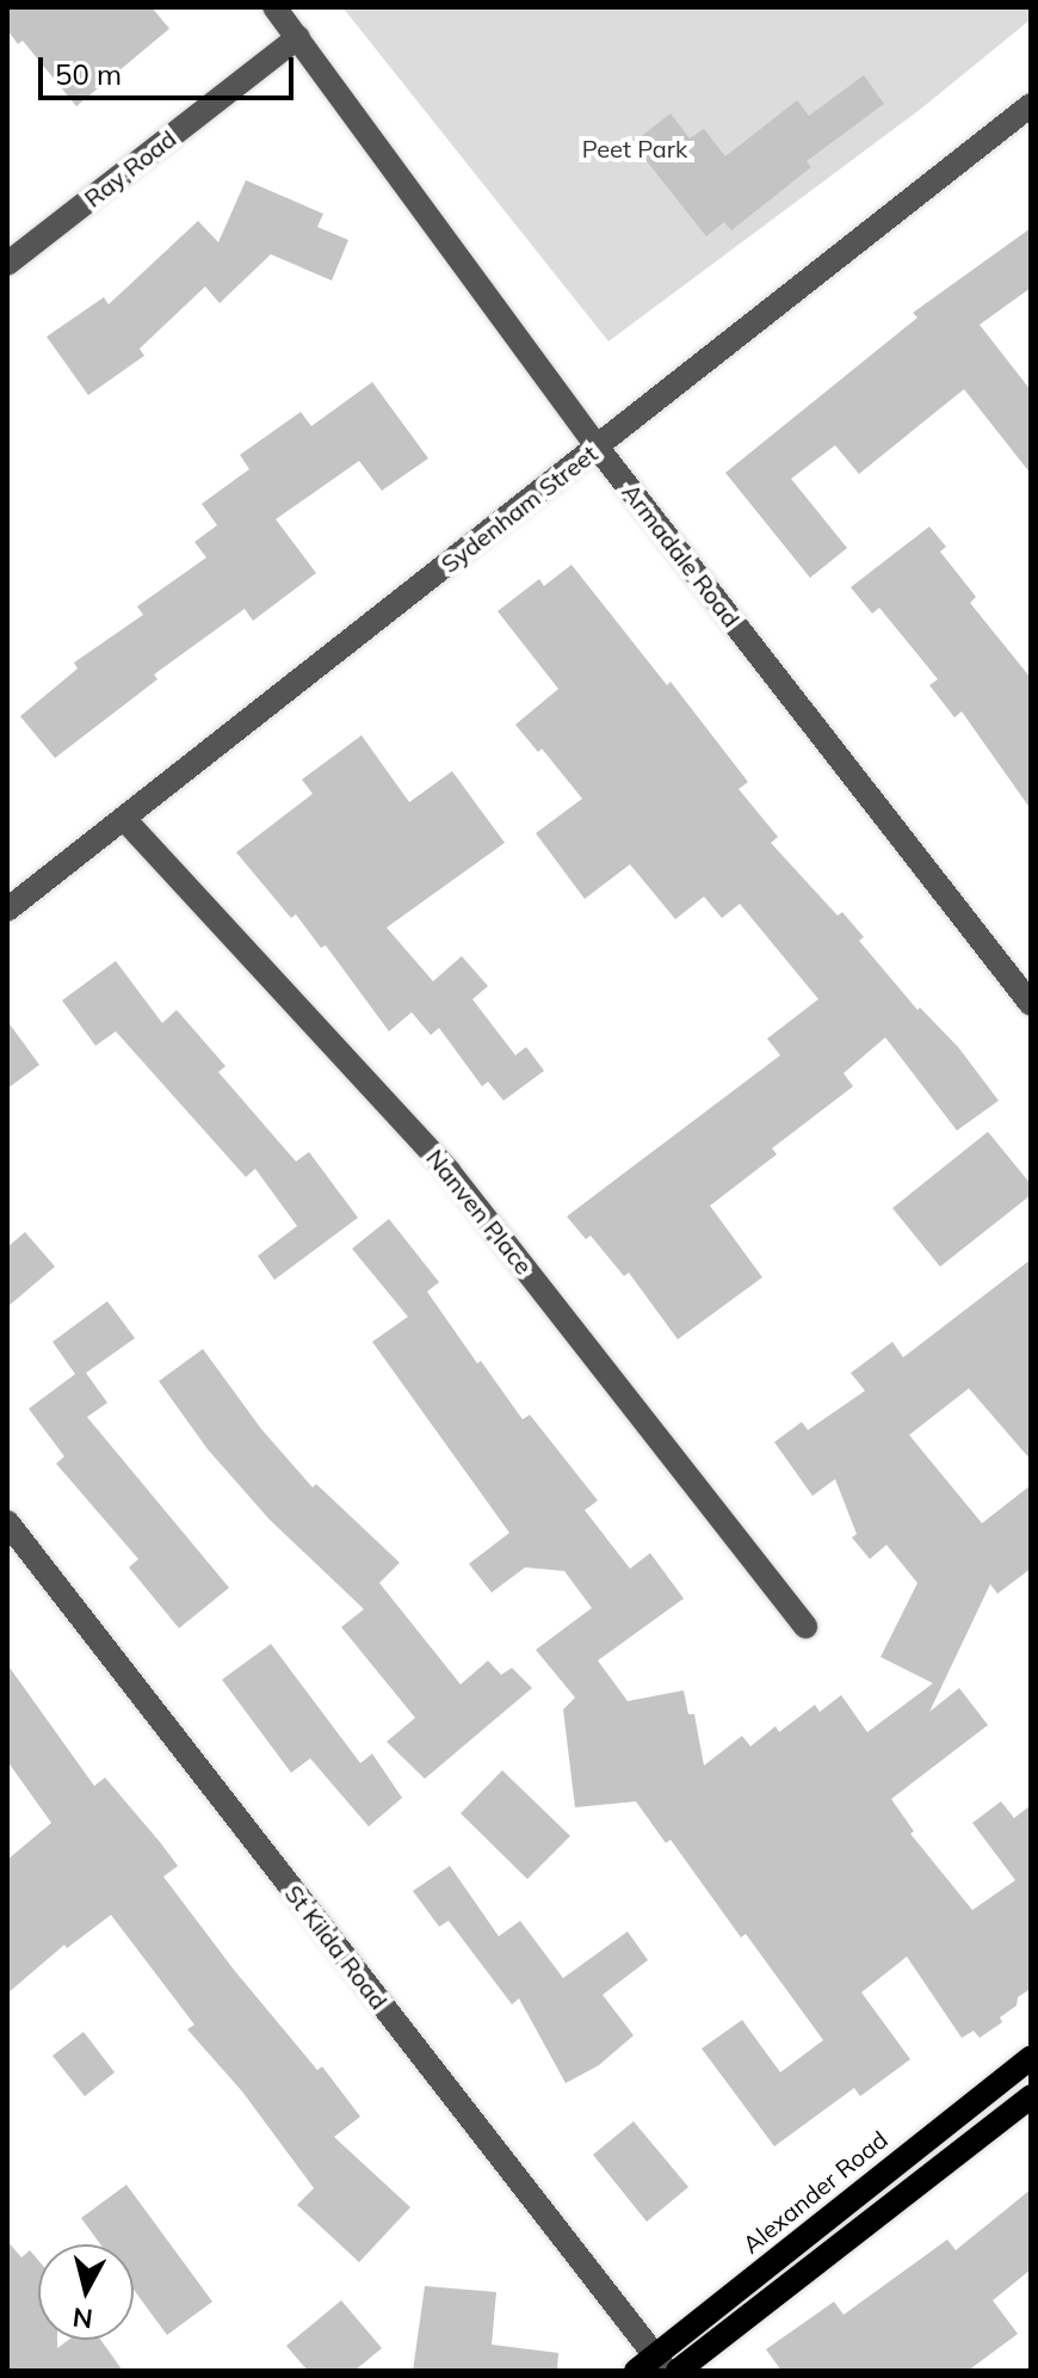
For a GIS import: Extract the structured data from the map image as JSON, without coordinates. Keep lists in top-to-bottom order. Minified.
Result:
{"streets":{"main road":["Alexander Road"],"street":["Ray Road","Sydenham Street","Armadale Road","Nanven Place","St Kilda Road"]},"crossings":[["Ray Road","Armadale Road"],["Sydenham Street","Armadale Road"],["Sydenham Street","Nanven Place"],["St Kilda Road","Alexander Road"]],"parks":["Peet Park"],"scale_bar":"50 m","north":"bottom"}
